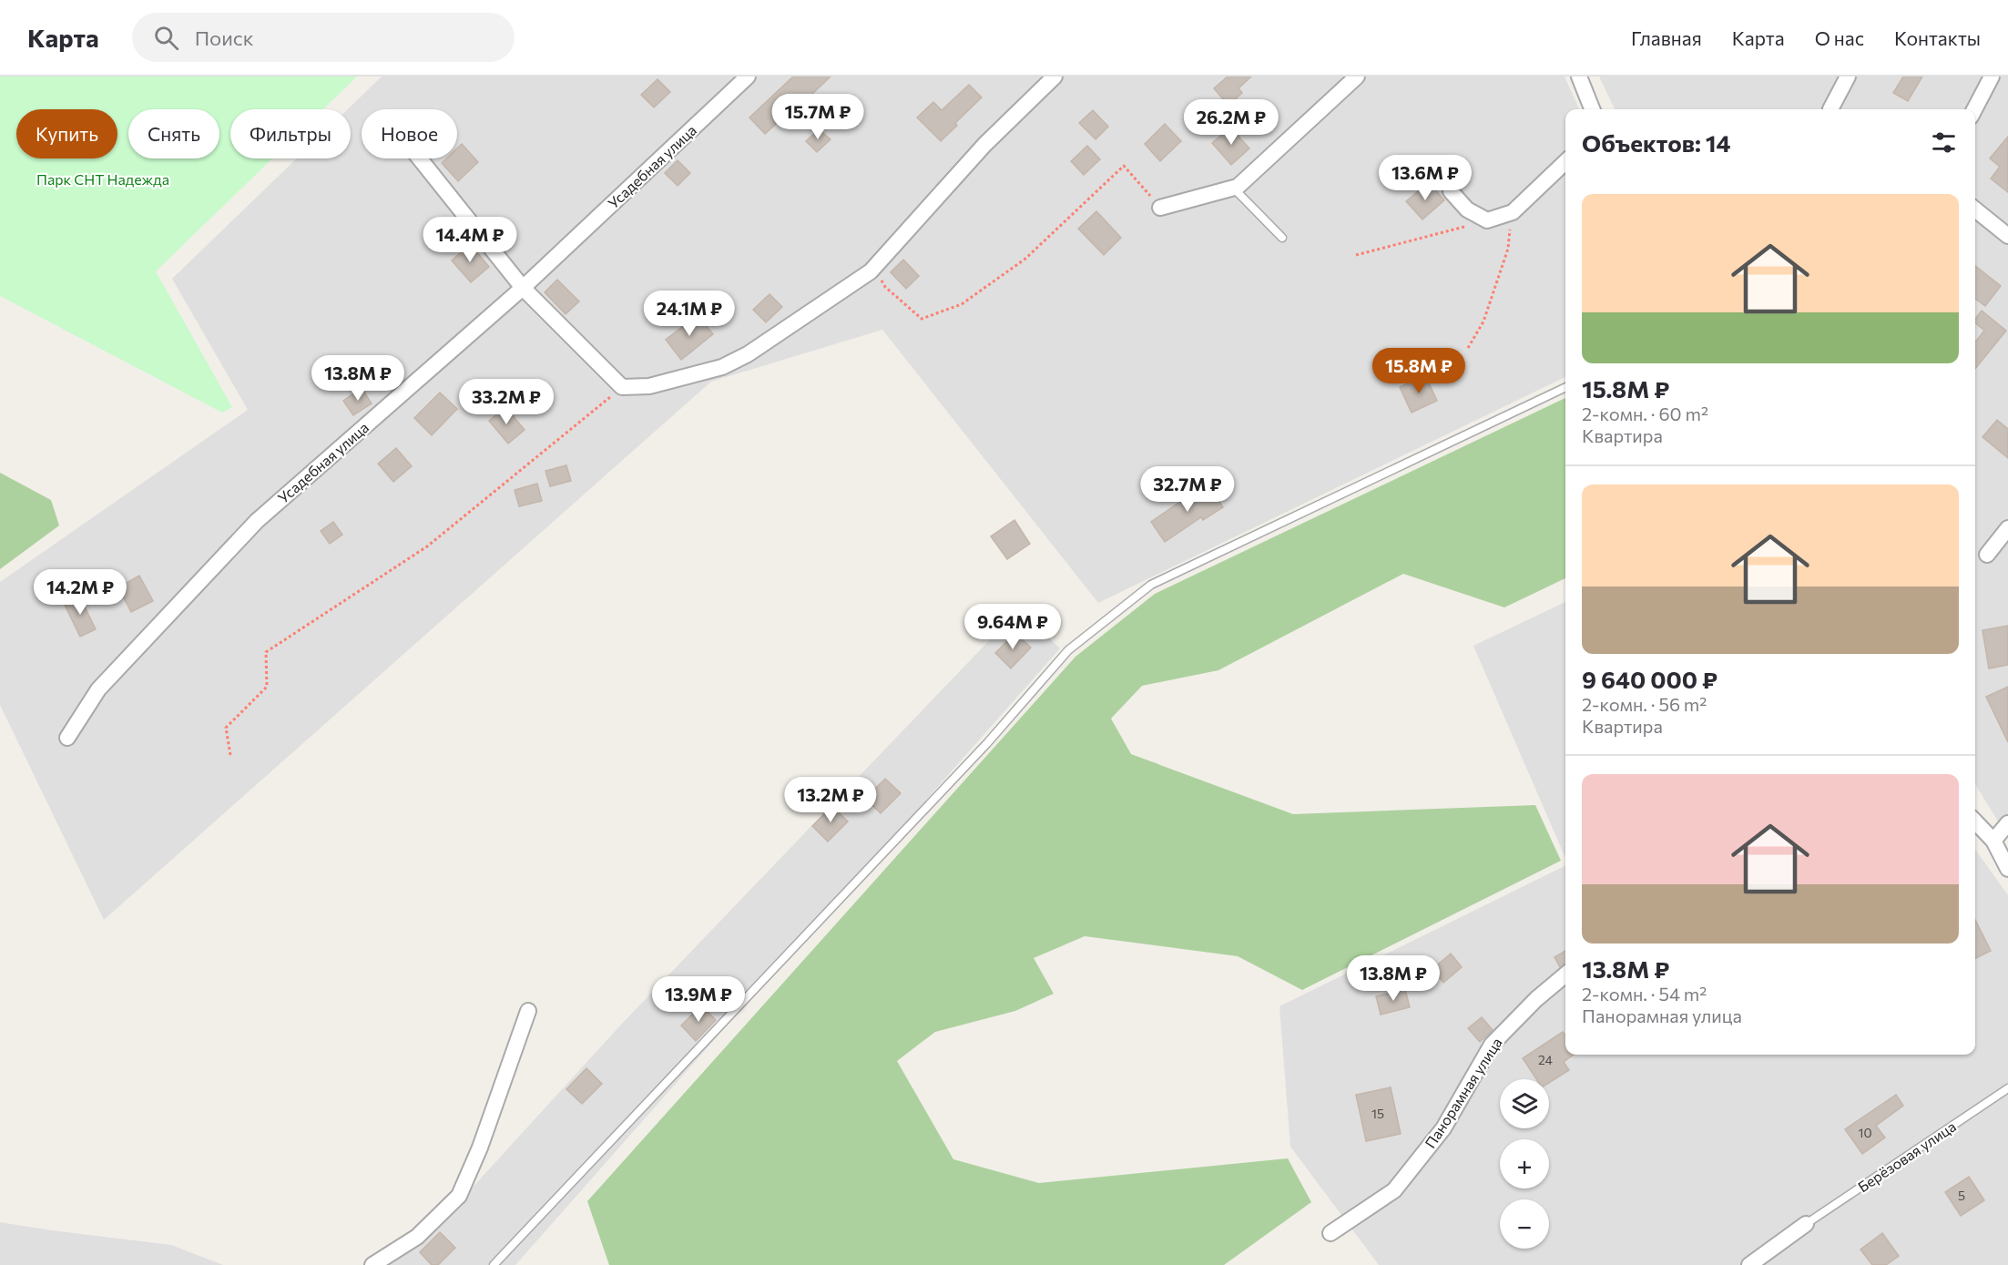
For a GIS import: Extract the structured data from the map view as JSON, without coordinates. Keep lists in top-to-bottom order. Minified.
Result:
{"streets":{"street":["Усадебная улица","Панорамная улица"],"lane":["Берёзовая улица"]},"parks":["Парк СНТ Надежда"],"house_numbers":["24","15","10","5"],"page":{"header":"Карта","search":"Поиск","nav":["Главная","Карта","О нас","Контакты"],"price":["15.7M ₽","26.2M ₽","13.6M ₽","14.4M ₽","24.1M ₽","15.8M ₽","13.8M ₽","33.2M ₽","32.7M ₽","14.2M ₽","9.64M ₽","13.2M ₽","13.8M ₽","13.9M ₽"],"chip":["Купить","Снять","Фильтры","Новое"],"heading":"Объектов: 14","list":[{"name":"15.8M ₽","note":"2-комн. · 60 m² · Квартира"},{"name":"9 640 000 ₽","note":"2-комн. · 56 m² · Квартира"},{"name":"13.8M ₽","note":"2-комн. · 54 m² · Панорамная улица"}],"map_buttons":["+","−"]}}
